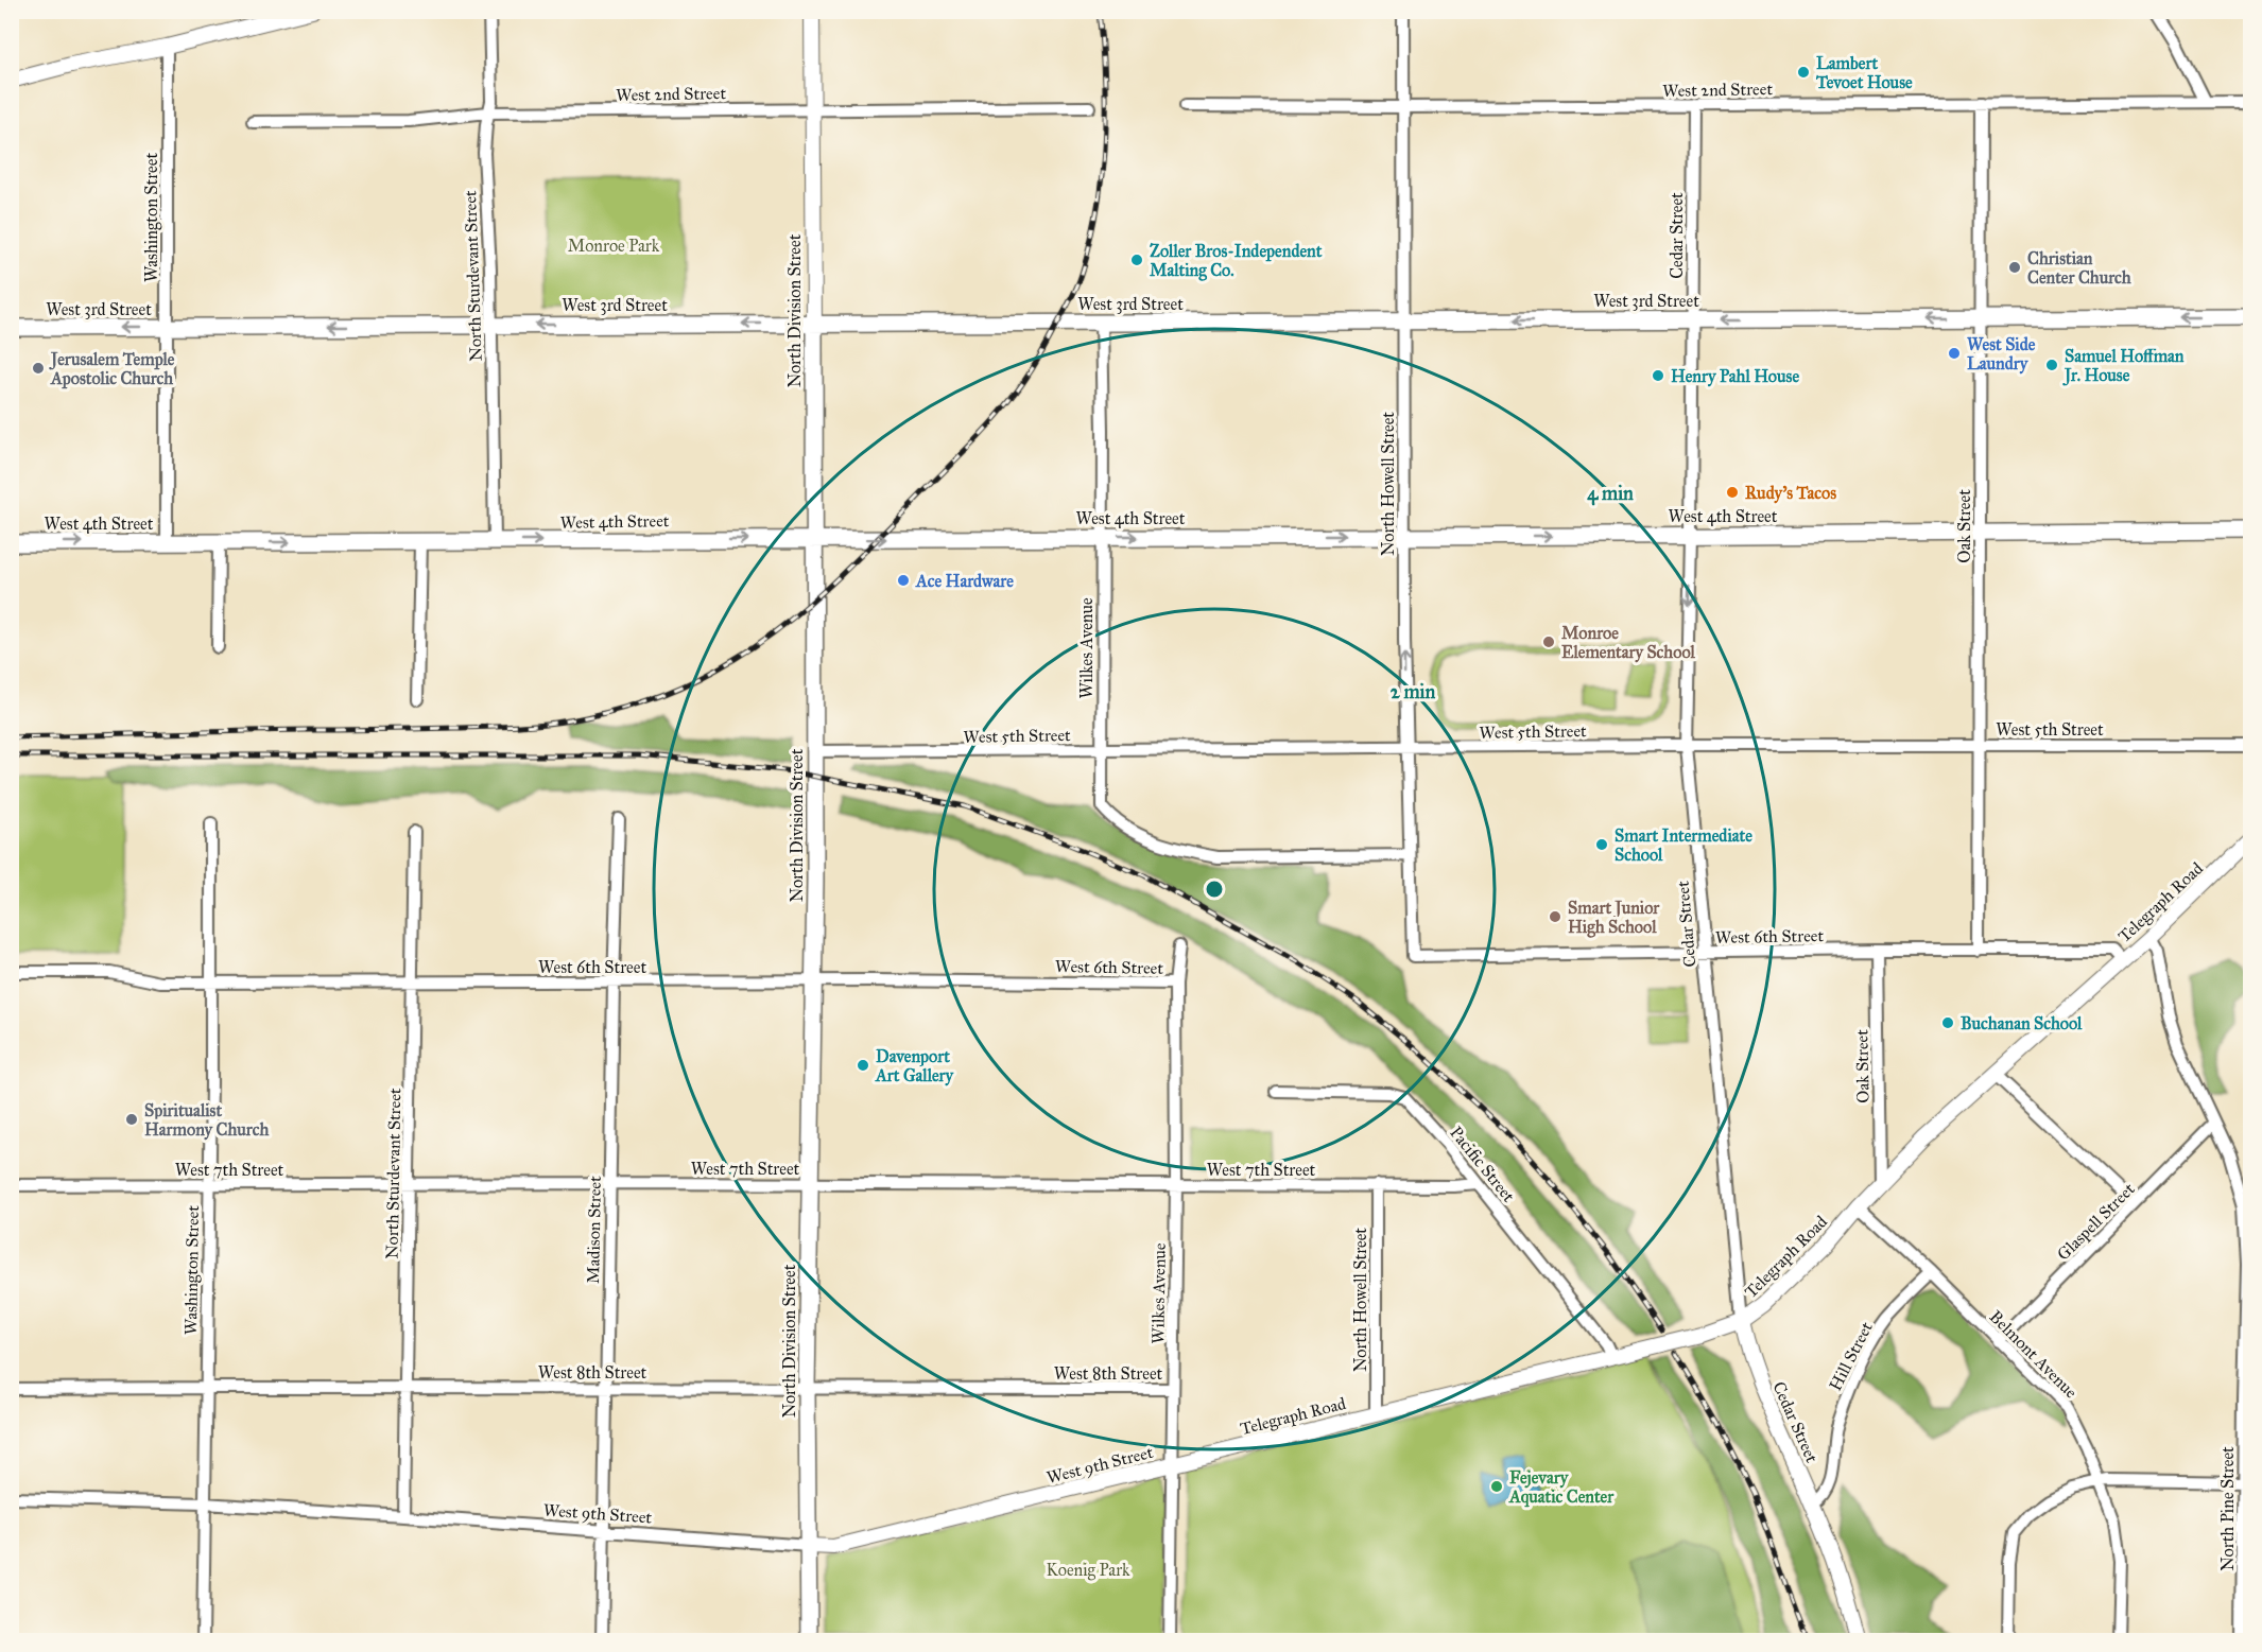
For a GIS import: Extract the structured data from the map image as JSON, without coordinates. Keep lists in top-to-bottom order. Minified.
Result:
{"streets":{"main road":["West 3rd Street","North Division Street","West 4th Street"],"street":["West 2nd Street","Washington Street","Cedar Street","North Sturdevant Street","North Howell Street","Oak Street","Wilkes Avenue","West 5th Street","Telegraph Road","West 6th Street","Pacific Street","West 7th Street","Glaspell Street","Madison Street","Belmont Avenue","Hill Street","West 8th Street","West 9th Street","North Pine Street"]},"crossings":[["West 2nd Street","Cedar Street"],["West 2nd Street","North Sturdevant Street"],["West 2nd Street","North Division Street"],["West 2nd Street","North Howell Street"],["West 2nd Street","Oak Street"],["Washington Street","West 3rd Street"],["Washington Street","West 4th Street"],["Washington Street","West 6th Street"],["Washington Street","West 7th Street"],["Washington Street","West 8th Street"],["Washington Street","West 9th Street"],["Cedar Street","West 3rd Street"],["Cedar Street","West 4th Street"],["Cedar Street","West 5th Street"],["Cedar Street","Telegraph Road"],["Cedar Street","West 6th Street"],["Cedar Street","Hill Street"],["North Sturdevant Street","West 3rd Street"],["North Sturdevant Street","West 4th Street"],["North Sturdevant Street","West 6th Street"],["North Sturdevant Street","West 7th Street"],["North Sturdevant Street","West 8th Street"],["North Sturdevant Street","West 9th Street"],["West 3rd Street","North Division Street"],["West 3rd Street","North Howell Street"],["West 3rd Street","Oak Street"],["West 3rd Street","Wilkes Avenue"],["North Division Street","West 4th Street"],["North Division Street","West 5th Street"],["North Division Street","West 6th Street"],["North Division Street","West 7th Street"],["North Division Street","West 8th Street"],["North Division Street","West 9th Street"],["North Howell Street","West 4th Street"],["North Howell Street","Wilkes Avenue"],["North Howell Street","West 5th Street"],["North Howell Street","Telegraph Road"],["North Howell Street","West 6th Street"],["North Howell Street","West 7th Street"],["West 4th Street","Oak Street"],["West 4th Street","Wilkes Avenue"],["Oak Street","West 5th Street"],["Oak Street","Telegraph Road"],["Oak Street","West 6th Street"],["Wilkes Avenue","West 5th Street"],["Wilkes Avenue","Telegraph Road"],["Wilkes Avenue","West 6th Street"],["Wilkes Avenue","West 7th Street"],["Wilkes Avenue","West 8th Street"],["Wilkes Avenue","West 9th Street"],["Telegraph Road","West 6th Street"],["Telegraph Road","Pacific Street"],["Telegraph Road","Belmont Avenue"],["Telegraph Road","West 9th Street"],["Telegraph Road","North Pine Street"],["West 6th Street","Madison Street"],["Pacific Street","West 7th Street"],["West 7th Street","Madison Street"],["Glaspell Street","Belmont Avenue"],["Glaspell Street","North Pine Street"],["Madison Street","West 8th Street"],["Madison Street","West 9th Street"],["Belmont Avenue","Hill Street"]],"one_way":["West 3rd Street","West 4th Street"],"parks":["Monroe Park","Koenig Park"],"places":["Lambert Tevoet House","Zoller Bros-Independent Malting Co.","Christian Center Church","West Side Laundry","Samuel Hoffman Jr. House","Jerusalem Temple Apostolic Church","Henry Pahl House","Rudy's Tacos","Ace Hardware","Monroe Elementary School","Smart Intermediate School","Smart Junior High School","Buchanan School","Davenport Art Gallery","Spiritualist Harmony Church","Fejevary Aquatic Center"],"rings":["4 min","2 min"]}
